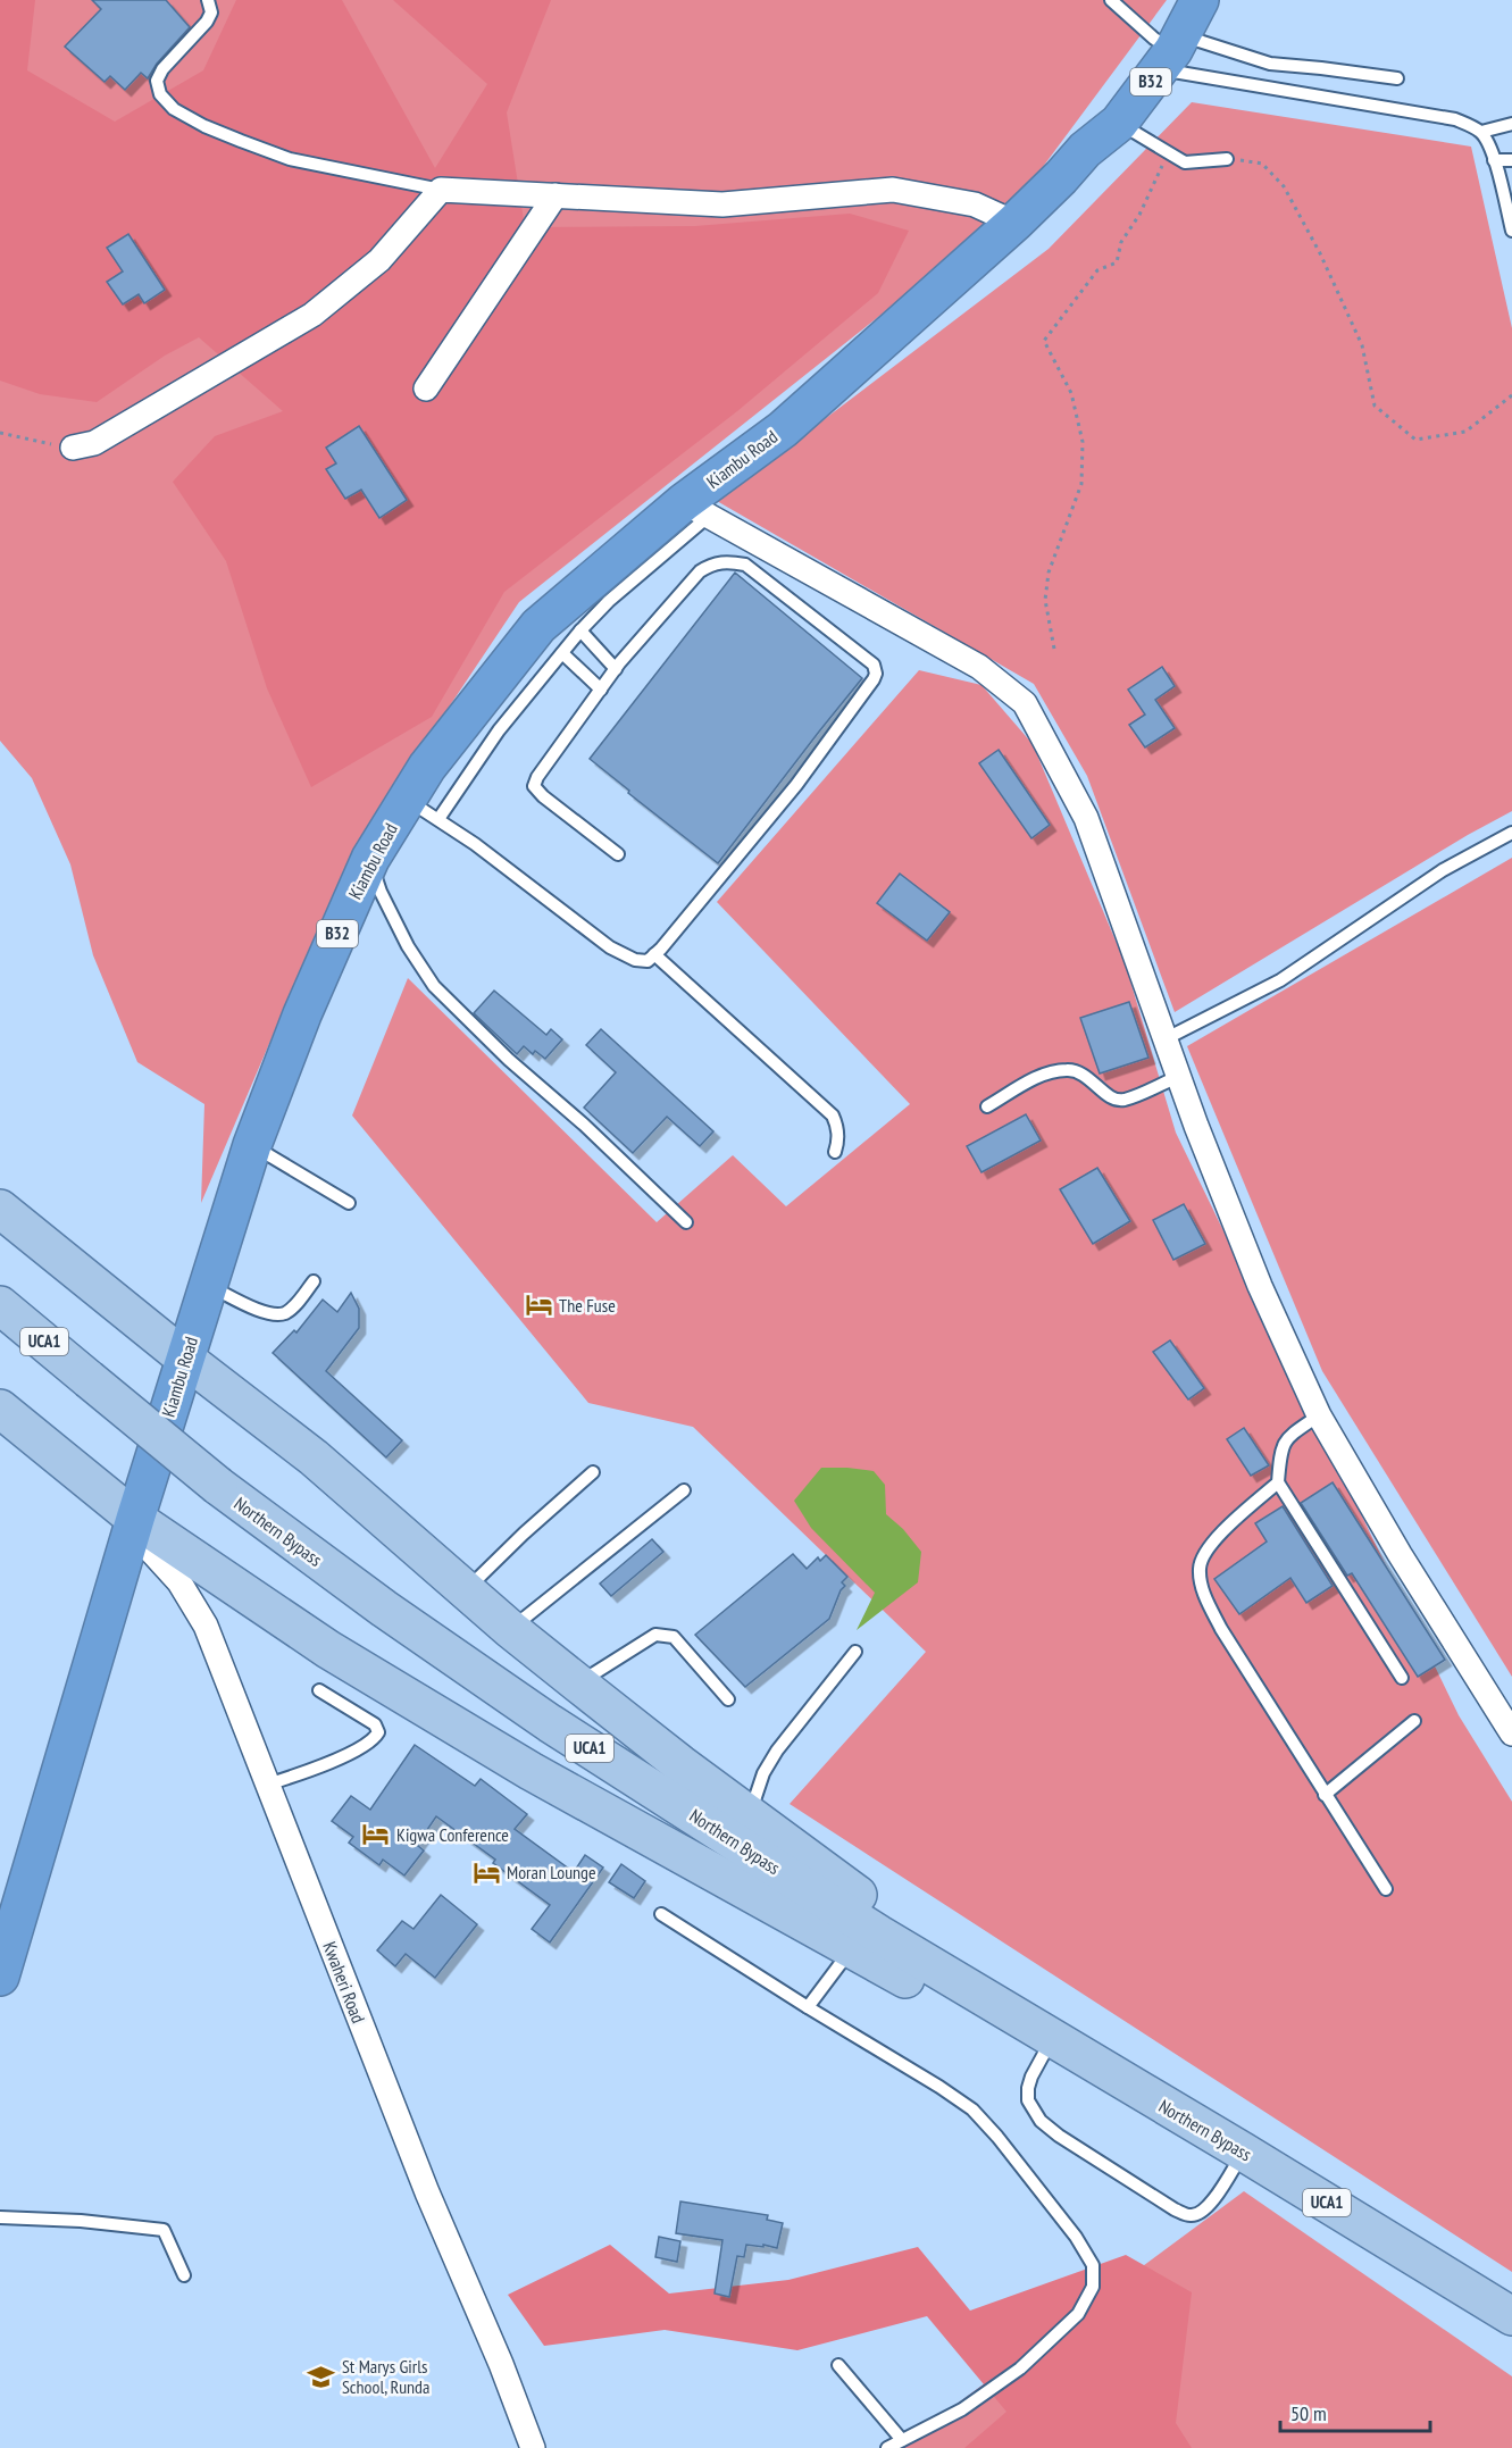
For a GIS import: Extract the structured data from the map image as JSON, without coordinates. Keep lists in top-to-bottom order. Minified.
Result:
{"streets":{"highway":["B32","Kiambu Road"],"main road":["UCA1","Northern Bypass"],"street":["Kwaheri Road"]},"crossings":[["Kiambu Road","Kwaheri Road"]],"places":{"hotel":["The Fuse","Kigwa Conference","Moran Lounge"],"school or university":["St Marys Girls School, Runda"]},"scale_bar":"50 m"}
